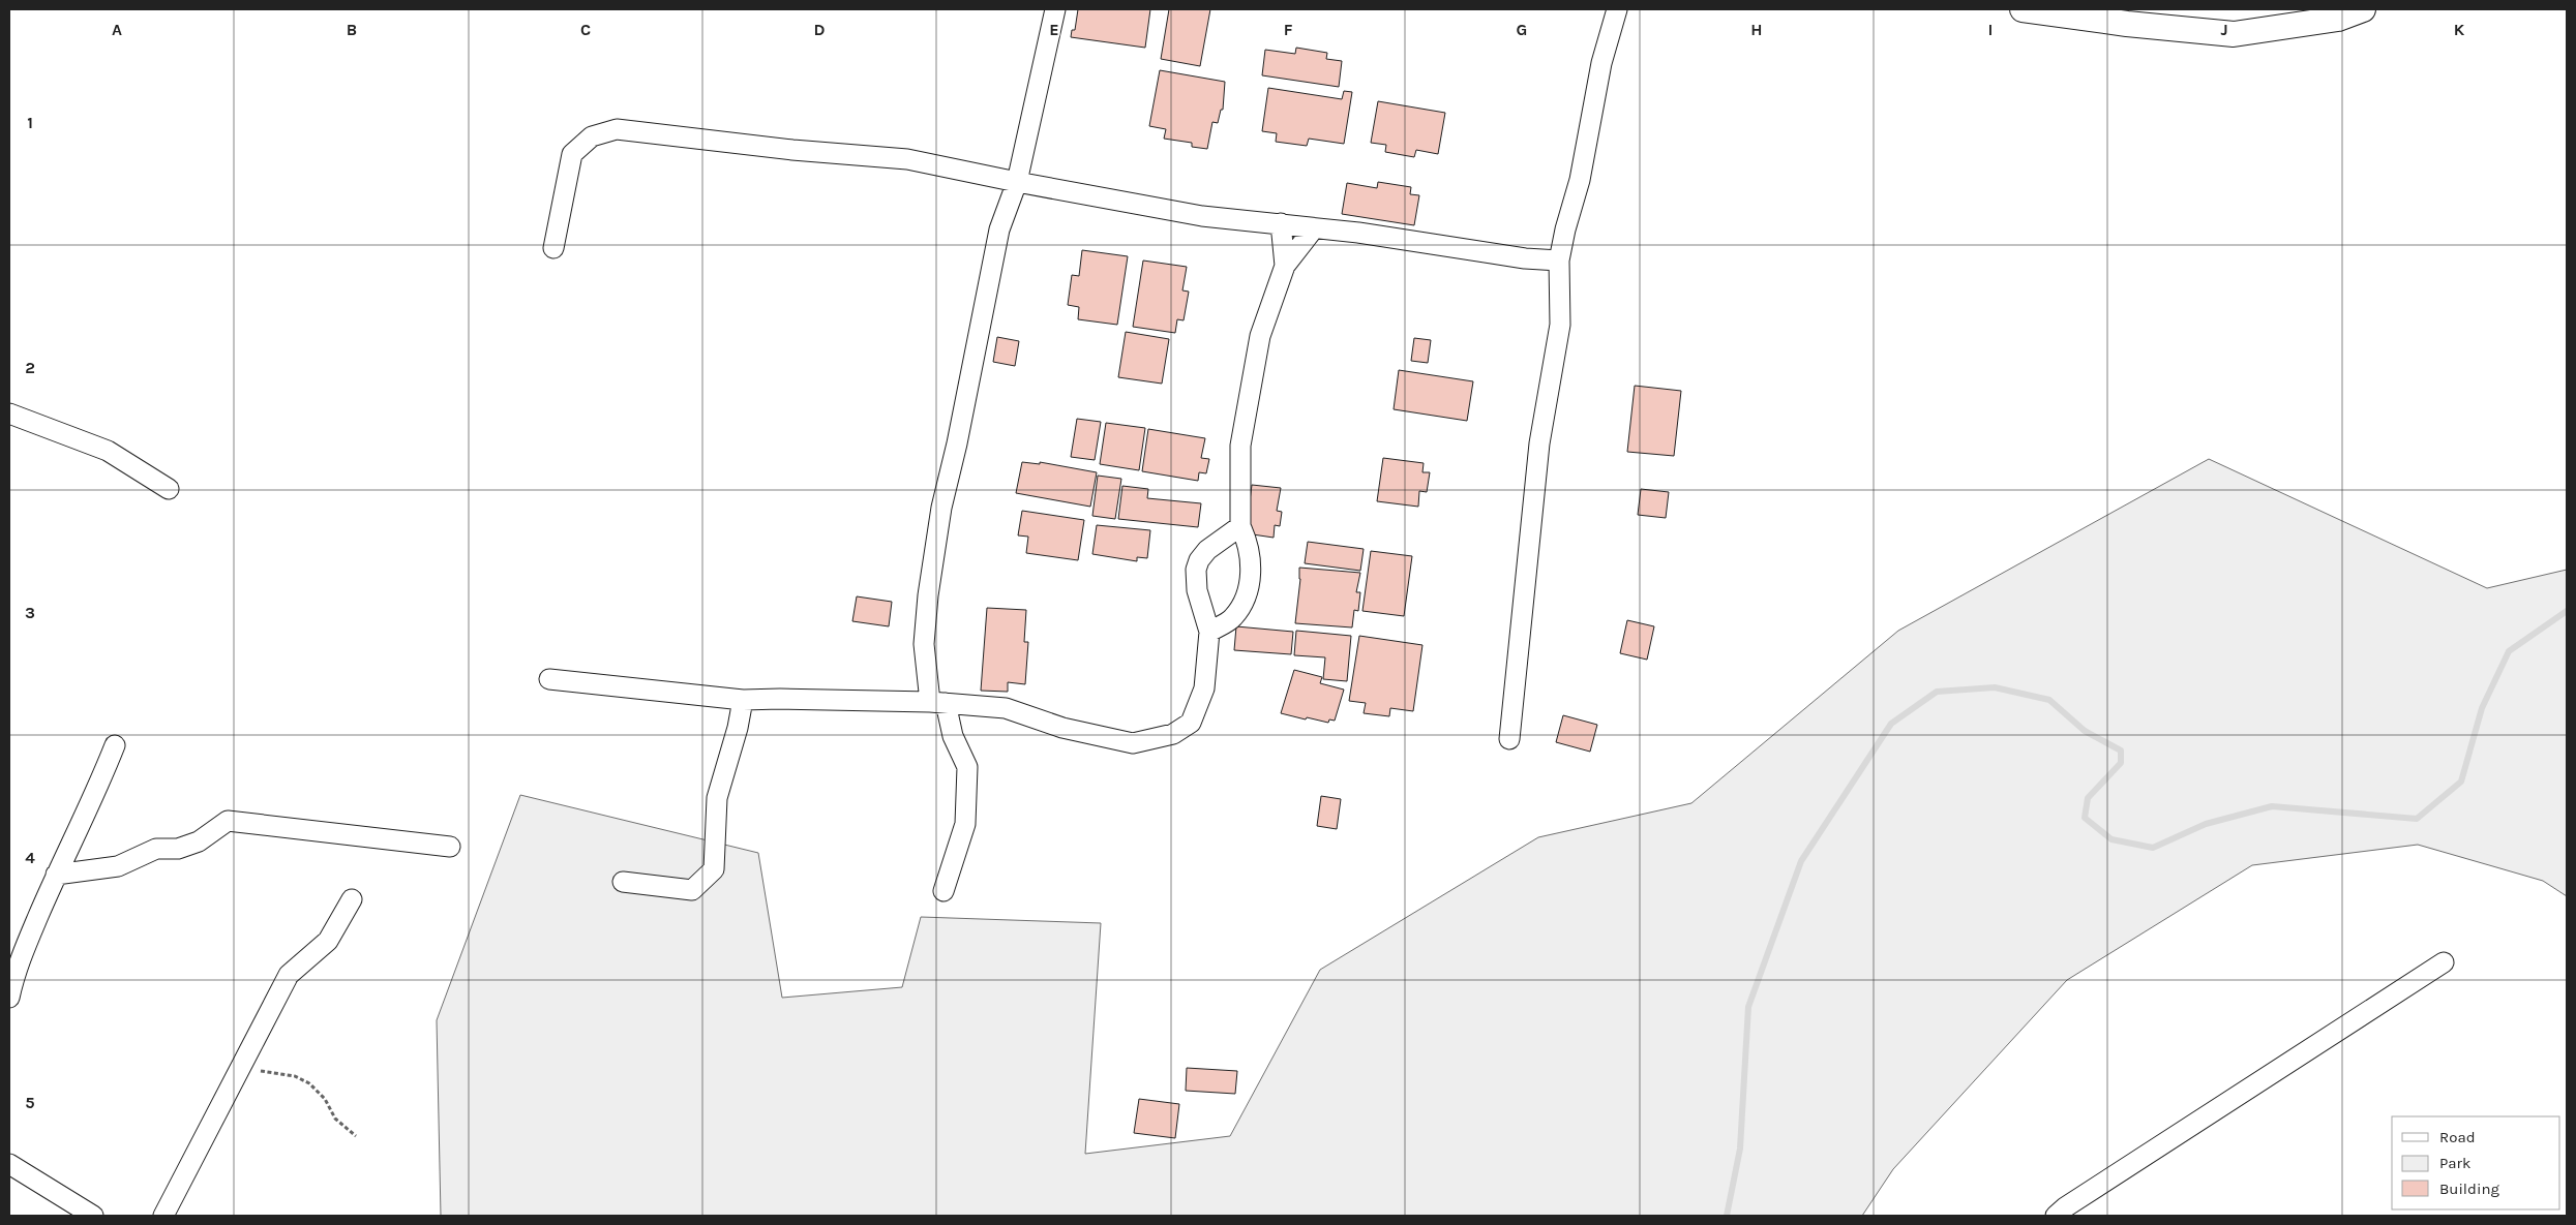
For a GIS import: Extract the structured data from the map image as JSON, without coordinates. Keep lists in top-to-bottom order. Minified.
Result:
{"legend":["Road","Park","Building"],"grid":{"columns":["A","B","C","D","E","F","G","H","I","J","K"],"rows":["1","2","3","4","5"]}}
